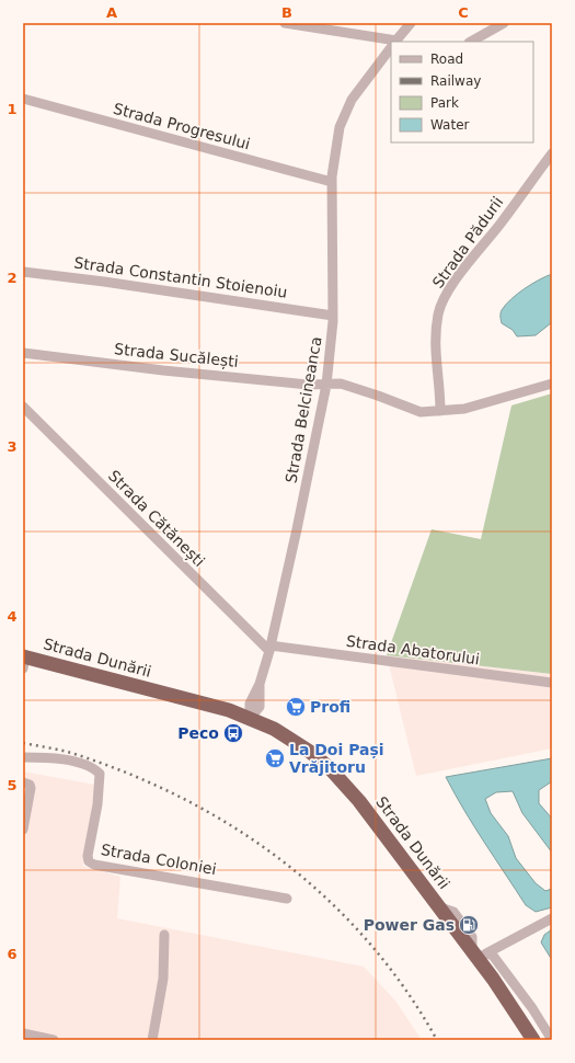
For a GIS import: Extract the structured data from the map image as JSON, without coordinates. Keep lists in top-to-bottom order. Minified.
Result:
{"streets":{"highway":["Strada Dunării"],"street":["Strada Progresului","Strada Pădurii","Strada Constantin Stoienoiu","Strada Sucălești","Strada Belcineanca","Strada Cătănești","Strada Abatorului","Strada Coloniei"]},"crossings":[["Strada Progresului","Strada Belcineanca"],["Strada Pădurii","Strada Sucălești"],["Strada Constantin Stoienoiu","Strada Belcineanca"],["Strada Sucălești","Strada Belcineanca"],["Strada Belcineanca","Strada Cătănești"],["Strada Belcineanca","Strada Abatorului"],["Strada Belcineanca","Strada Dunării"],["Strada Cătănești","Strada Abatorului"]],"places":{"supermarket":["Profi","La Doi Pași Vrăjitoru"],"bus stop":["Peco"],"fuel station":["Power Gas"]},"legend":["Road","Railway","Park","Water"],"grid":{"columns":["A","B","C"],"rows":["1","2","3","4","5","6"]}}
